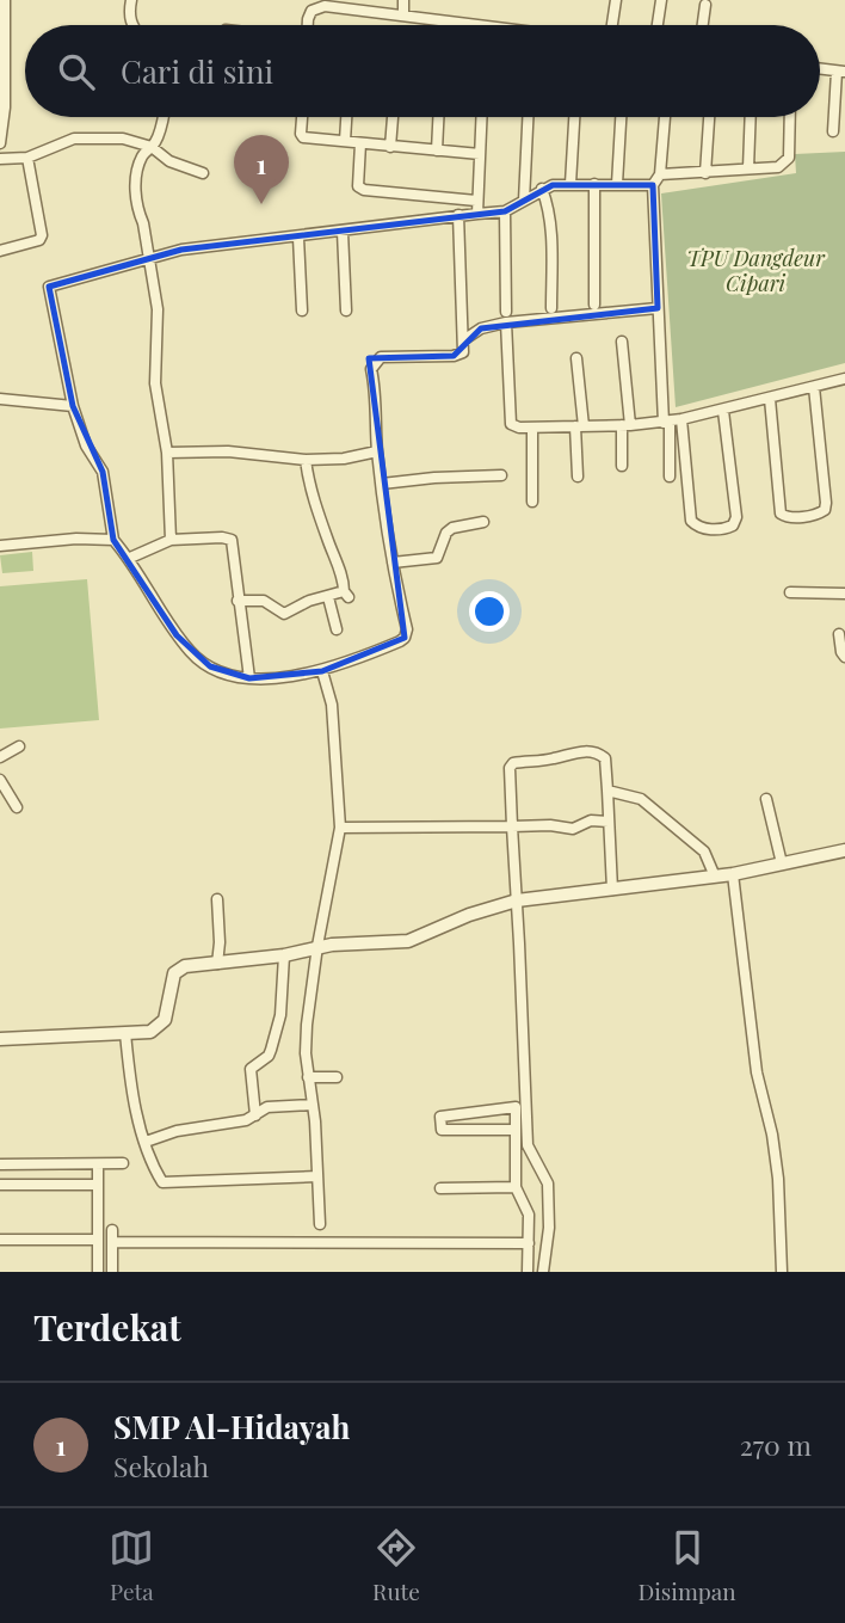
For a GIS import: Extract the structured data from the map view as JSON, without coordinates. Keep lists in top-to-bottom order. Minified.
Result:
{"parks":["TPU Dangdeur Cipari"],"page":{"search":"Cari di sini","pins":"1","heading":"Terdekat","list":[{"mark":"1","name":"SMP Al-Hidayah","note":"Sekolah","value":"270 m"}],"nav":["Peta","Rute","Disimpan"]}}
